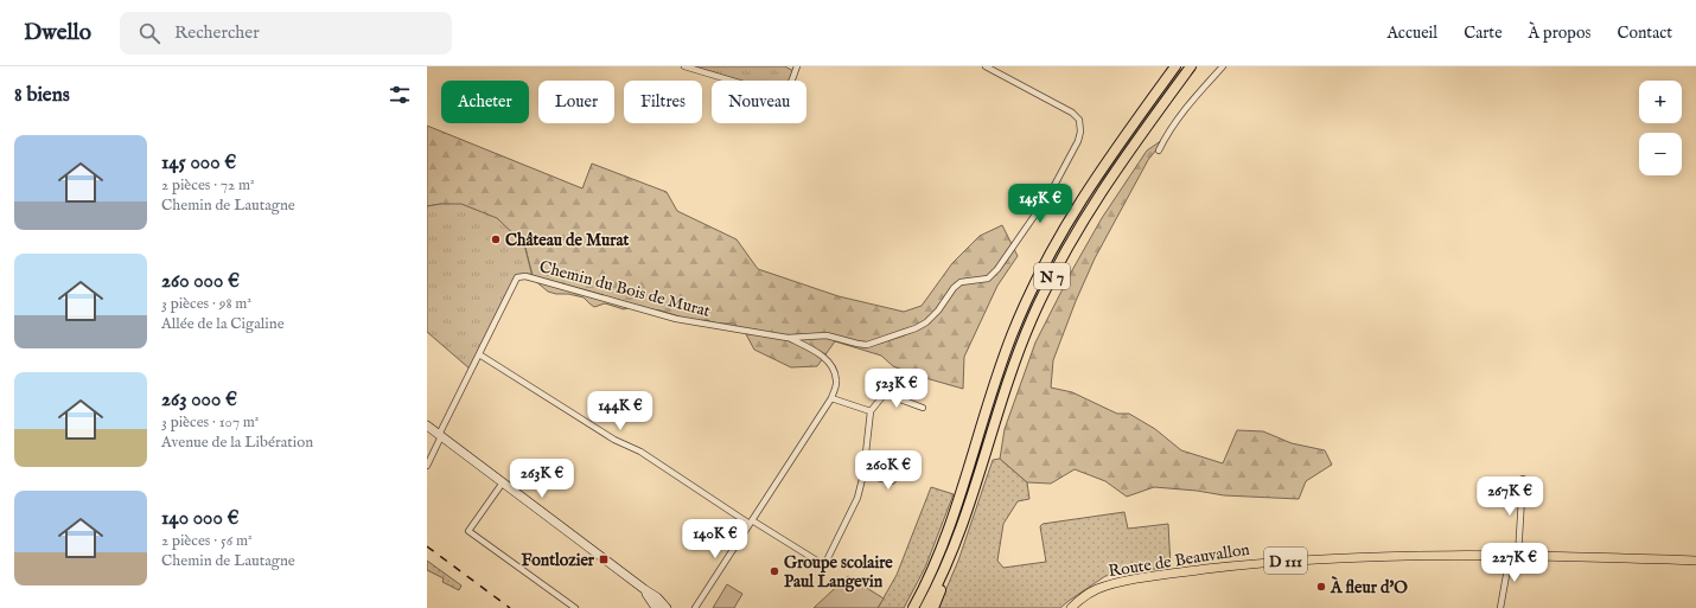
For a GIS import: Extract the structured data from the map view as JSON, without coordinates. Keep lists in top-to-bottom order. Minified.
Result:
{"streets":{"highway":["N 7"],"main road":["Route de Beauvallon","D 111"],"street":["Chemin du Bois de Murat"]},"places":{"other":["Château de Murat","Groupe scolaire Paul Langevin","À fleur d'O"],"transit":["Fontlozier"]},"page":{"header":"Dwello","search":"Rechercher","nav":["Accueil","Carte","À propos","Contact"],"heading":"8 biens","map_buttons":["+","−"],"chip":["Acheter","Louer","Filtres","Nouveau"],"list":[{"name":"145 000 €","note":"2 pièces · 72 m² · Chemin de Lautagne"},{"name":"260 000 €","note":"3 pièces · 98 m² · Allée de la Cigaline"},{"name":"263 000 €","note":"3 pièces · 107 m² · Avenue de la Libération"},{"name":"140 000 €","note":"2 pièces · 56 m² · Chemin de Lautagne"}],"price":["145K €","523K €","144K €","260K €","263K €","267K €","140K €","227K €"]}}
